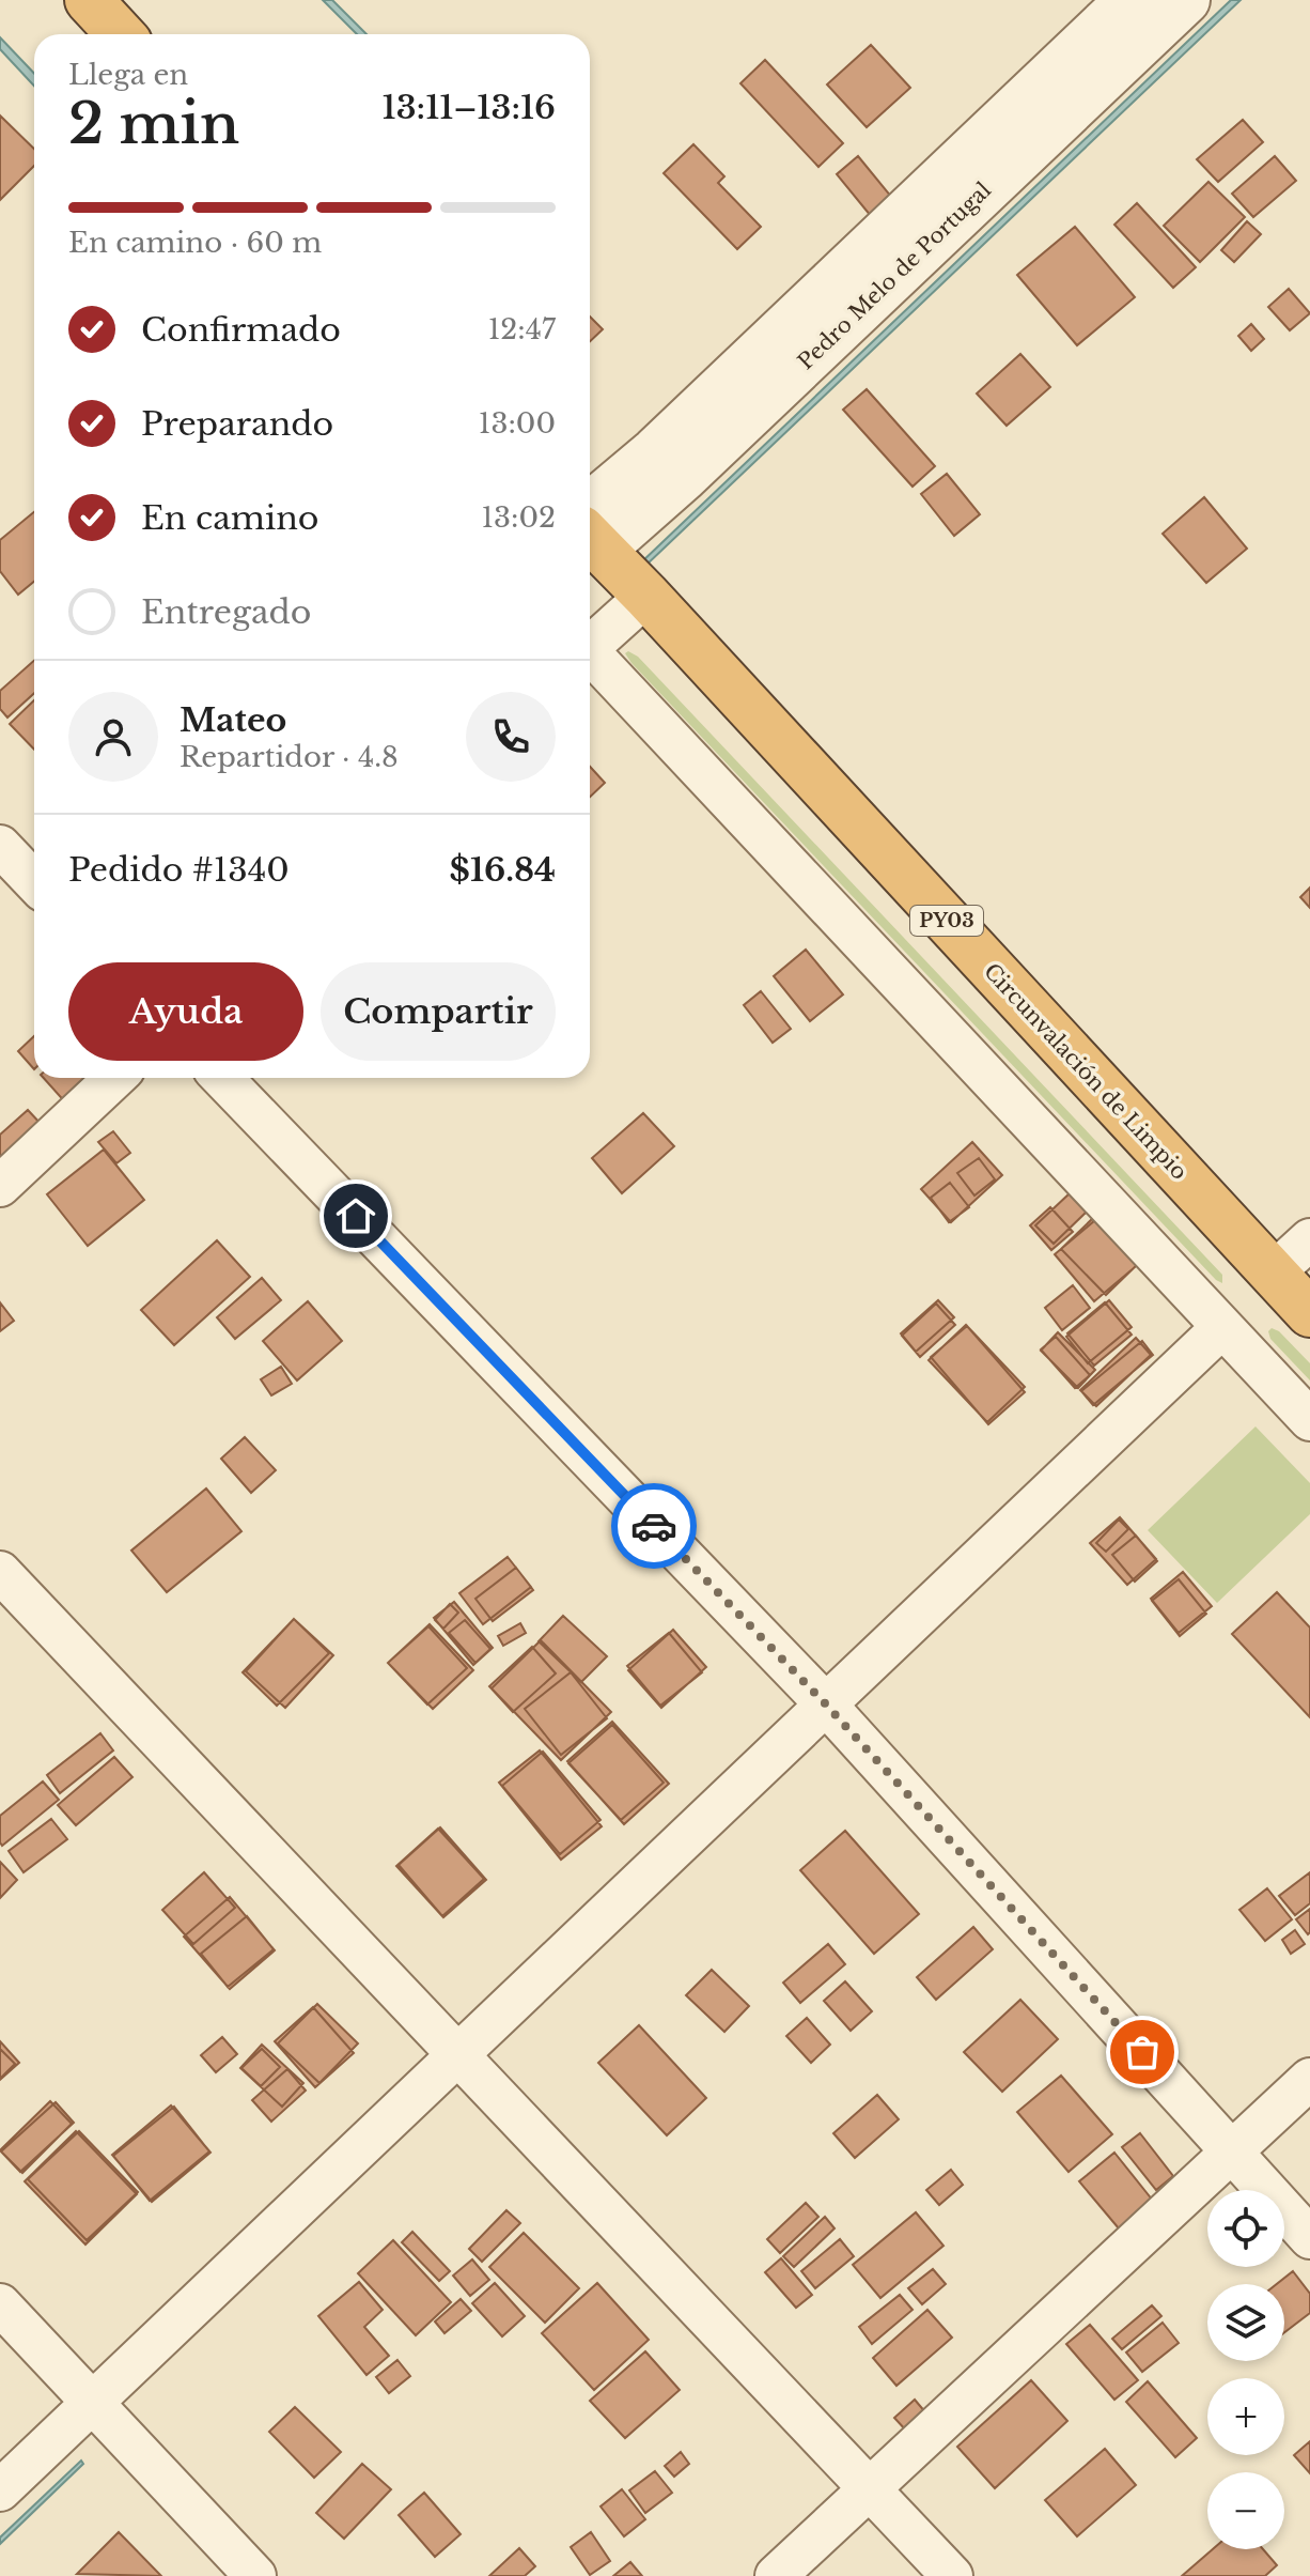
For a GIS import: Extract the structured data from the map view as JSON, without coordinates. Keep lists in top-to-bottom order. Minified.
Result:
{"streets":{"highway":["PY03","Circunvalación de Limpio"],"street":["Pedro Melo de Portugal"]},"page":{"heading":["2 min","Llega en","13:11–13:16"],"panel":["Mateo","Repartidor · 4.8","Pedido #1340","$16.84"],"bar":"En camino · 60 m","list":[["Confirmado","12:47"],["Preparando","13:00"],["En camino","13:02"],"Entregado"],"buttons":["Ayuda","Compartir"],"map_buttons":["+","−"]}}
